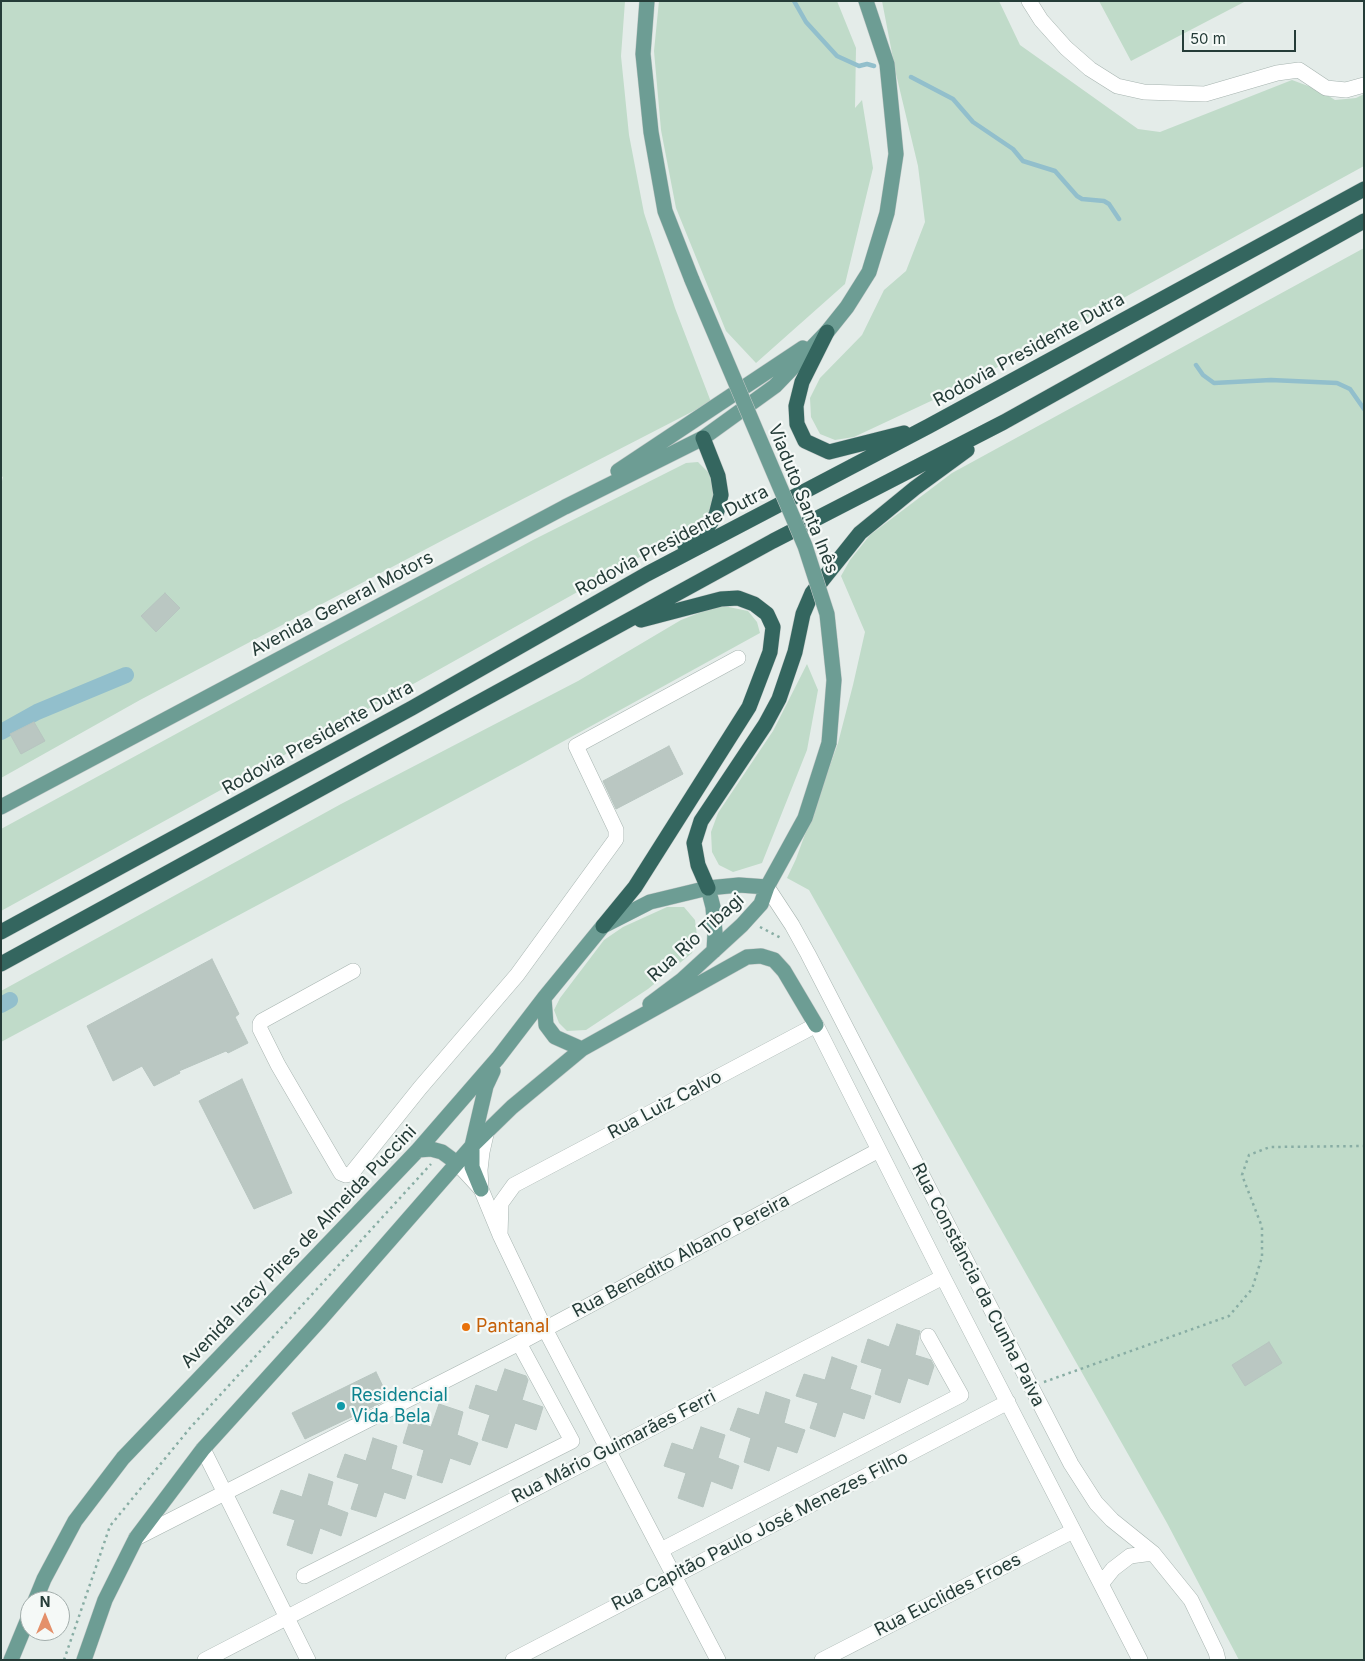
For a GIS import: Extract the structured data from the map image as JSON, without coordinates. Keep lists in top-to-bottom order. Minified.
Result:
{"streets":{"highway":["Rodovia Presidente Dutra"],"main road":["Viaduto Santa Inês","Avenida General Motors","Rua Rio Tibagi","Avenida Iracy Pires de Almeida Puccini"],"street":["Rua Luiz Calvo","Rua Benedito Albano Pereira","Rua Constância da Cunha Paiva","Rua Mário Guimarães Ferri","Rua Capitão Paulo José Menezes Filho","Rua Euclides Froes"]},"crossings":[["Viaduto Santa Inês","Rua Rio Tibagi"],["Rua Rio Tibagi","Rua Constância da Cunha Paiva"],["Rua Luiz Calvo","Rua Constância da Cunha Paiva"],["Rua Benedito Albano Pereira","Rua Constância da Cunha Paiva"],["Rua Constância da Cunha Paiva","Rua Mário Guimarães Ferri"],["Rua Constância da Cunha Paiva","Rua Capitão Paulo José Menezes Filho"],["Rua Constância da Cunha Paiva","Rua Euclides Froes"]],"places":["Pantanal","Residencial Vida Bela"],"scale_bar":"50 m","north":"top"}
